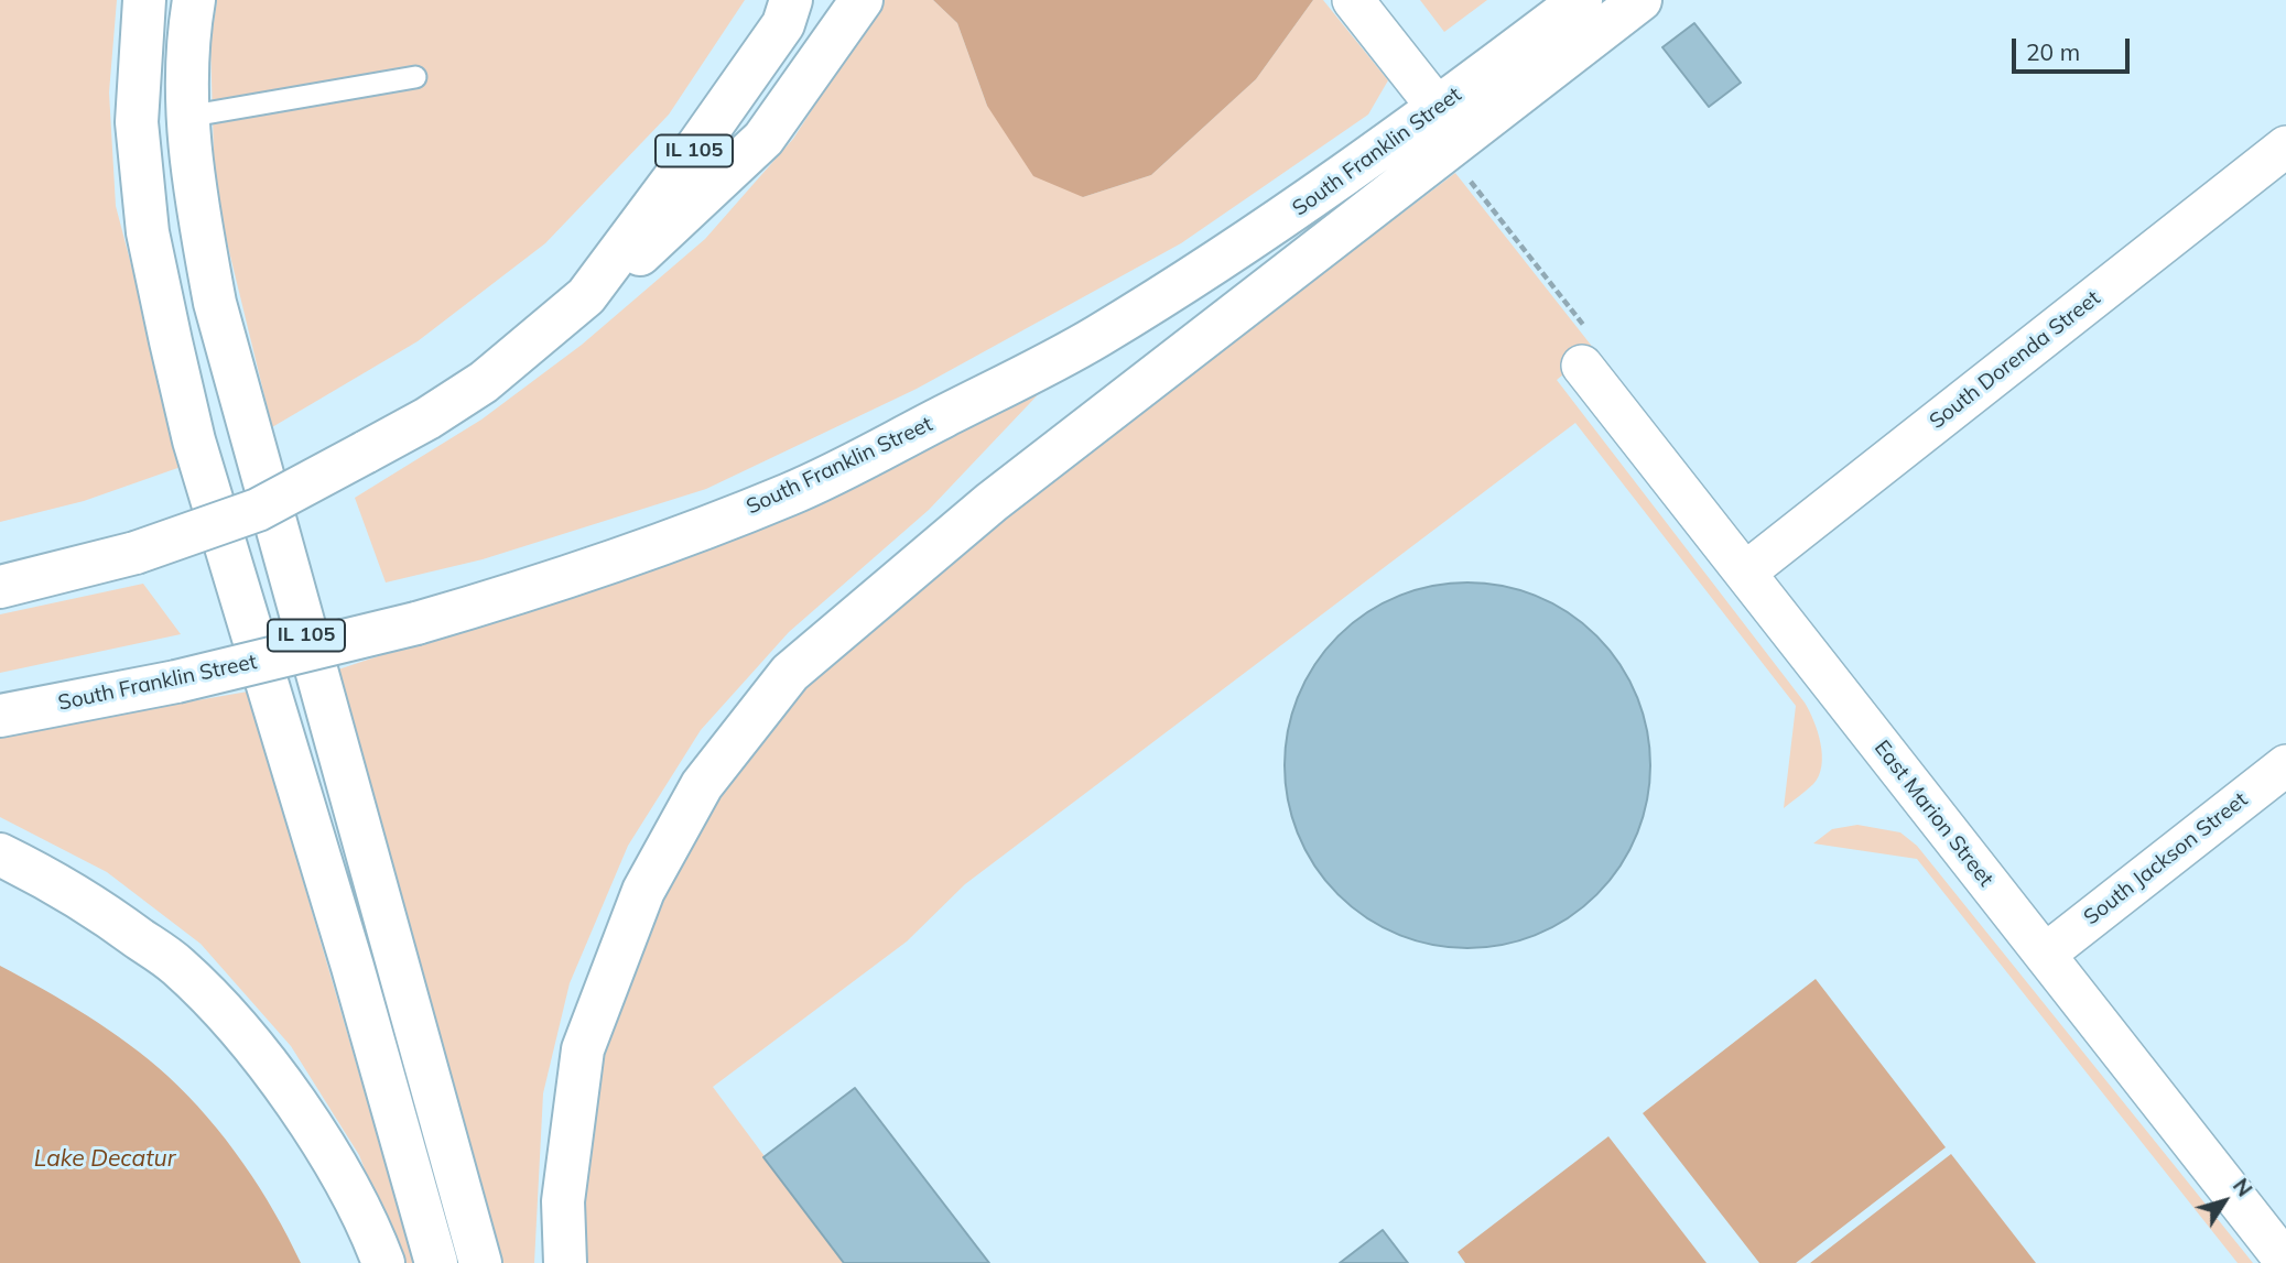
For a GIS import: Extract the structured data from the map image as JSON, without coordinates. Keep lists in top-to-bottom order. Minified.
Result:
{"streets":{"main road":["IL 105","South Franklin Street"],"street":["South Dorenda Street","East Marion Street","South Jackson Street"]},"crossings":[["South Dorenda Street","East Marion Street"],["East Marion Street","South Jackson Street"]],"water":["Lake Decatur"],"scale_bar":"20 m","north":"top right"}
